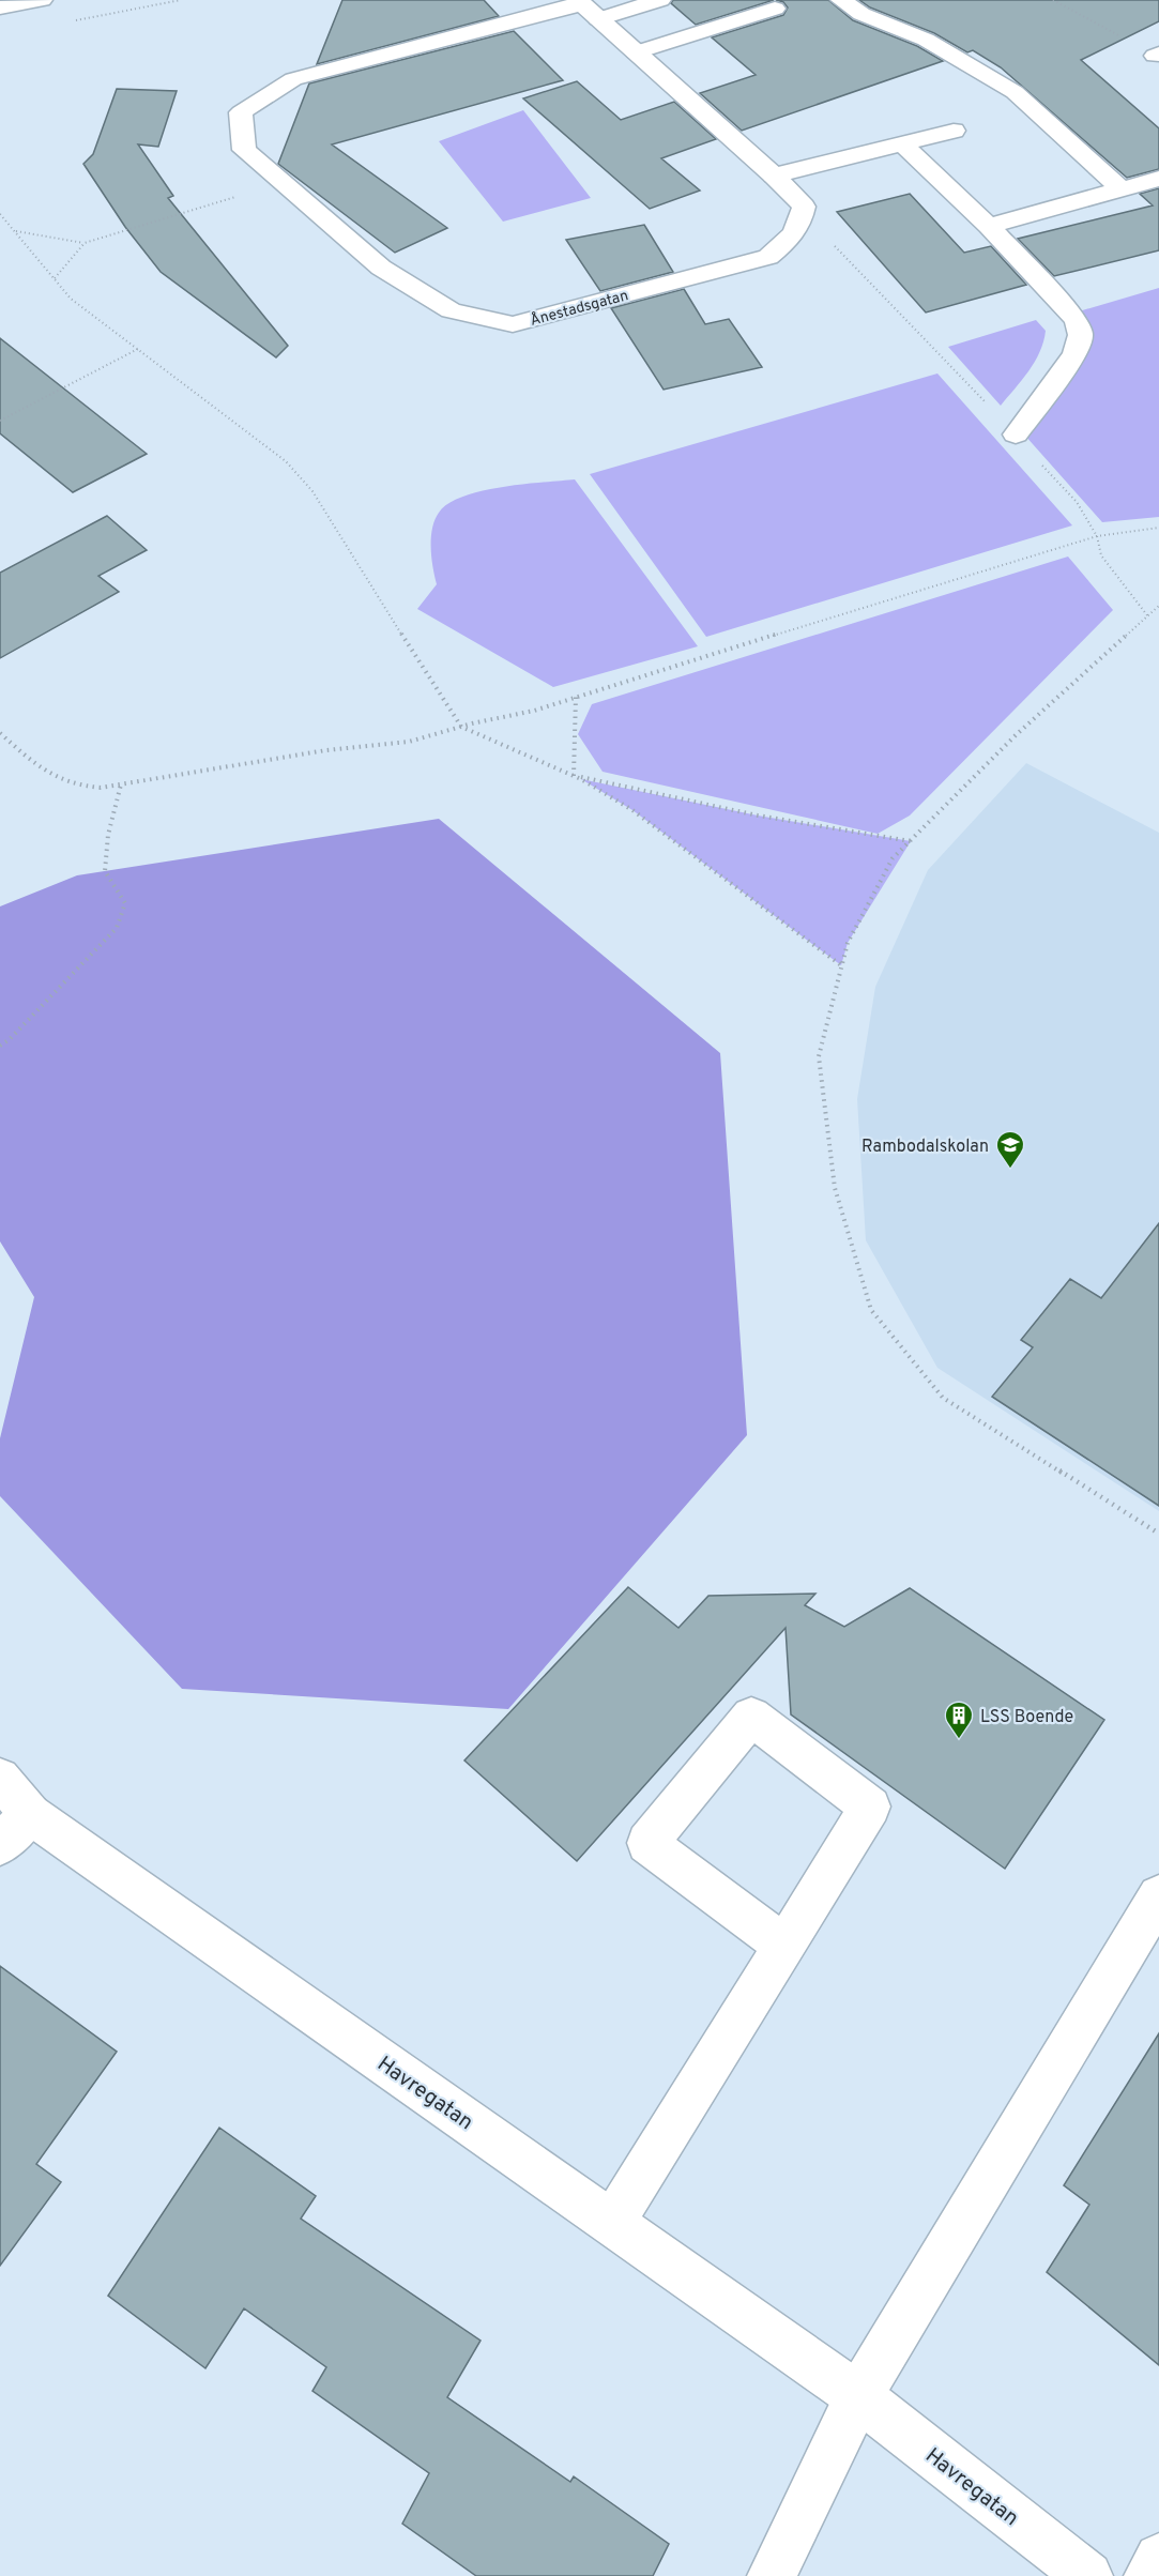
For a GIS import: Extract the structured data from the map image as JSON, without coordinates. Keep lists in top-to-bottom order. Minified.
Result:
{"streets":{"street":["Ånestadsgatan","Havregatan"]},"places":{"school or university":["Rambodalskolan"],"building":["LSS Boende"]}}
